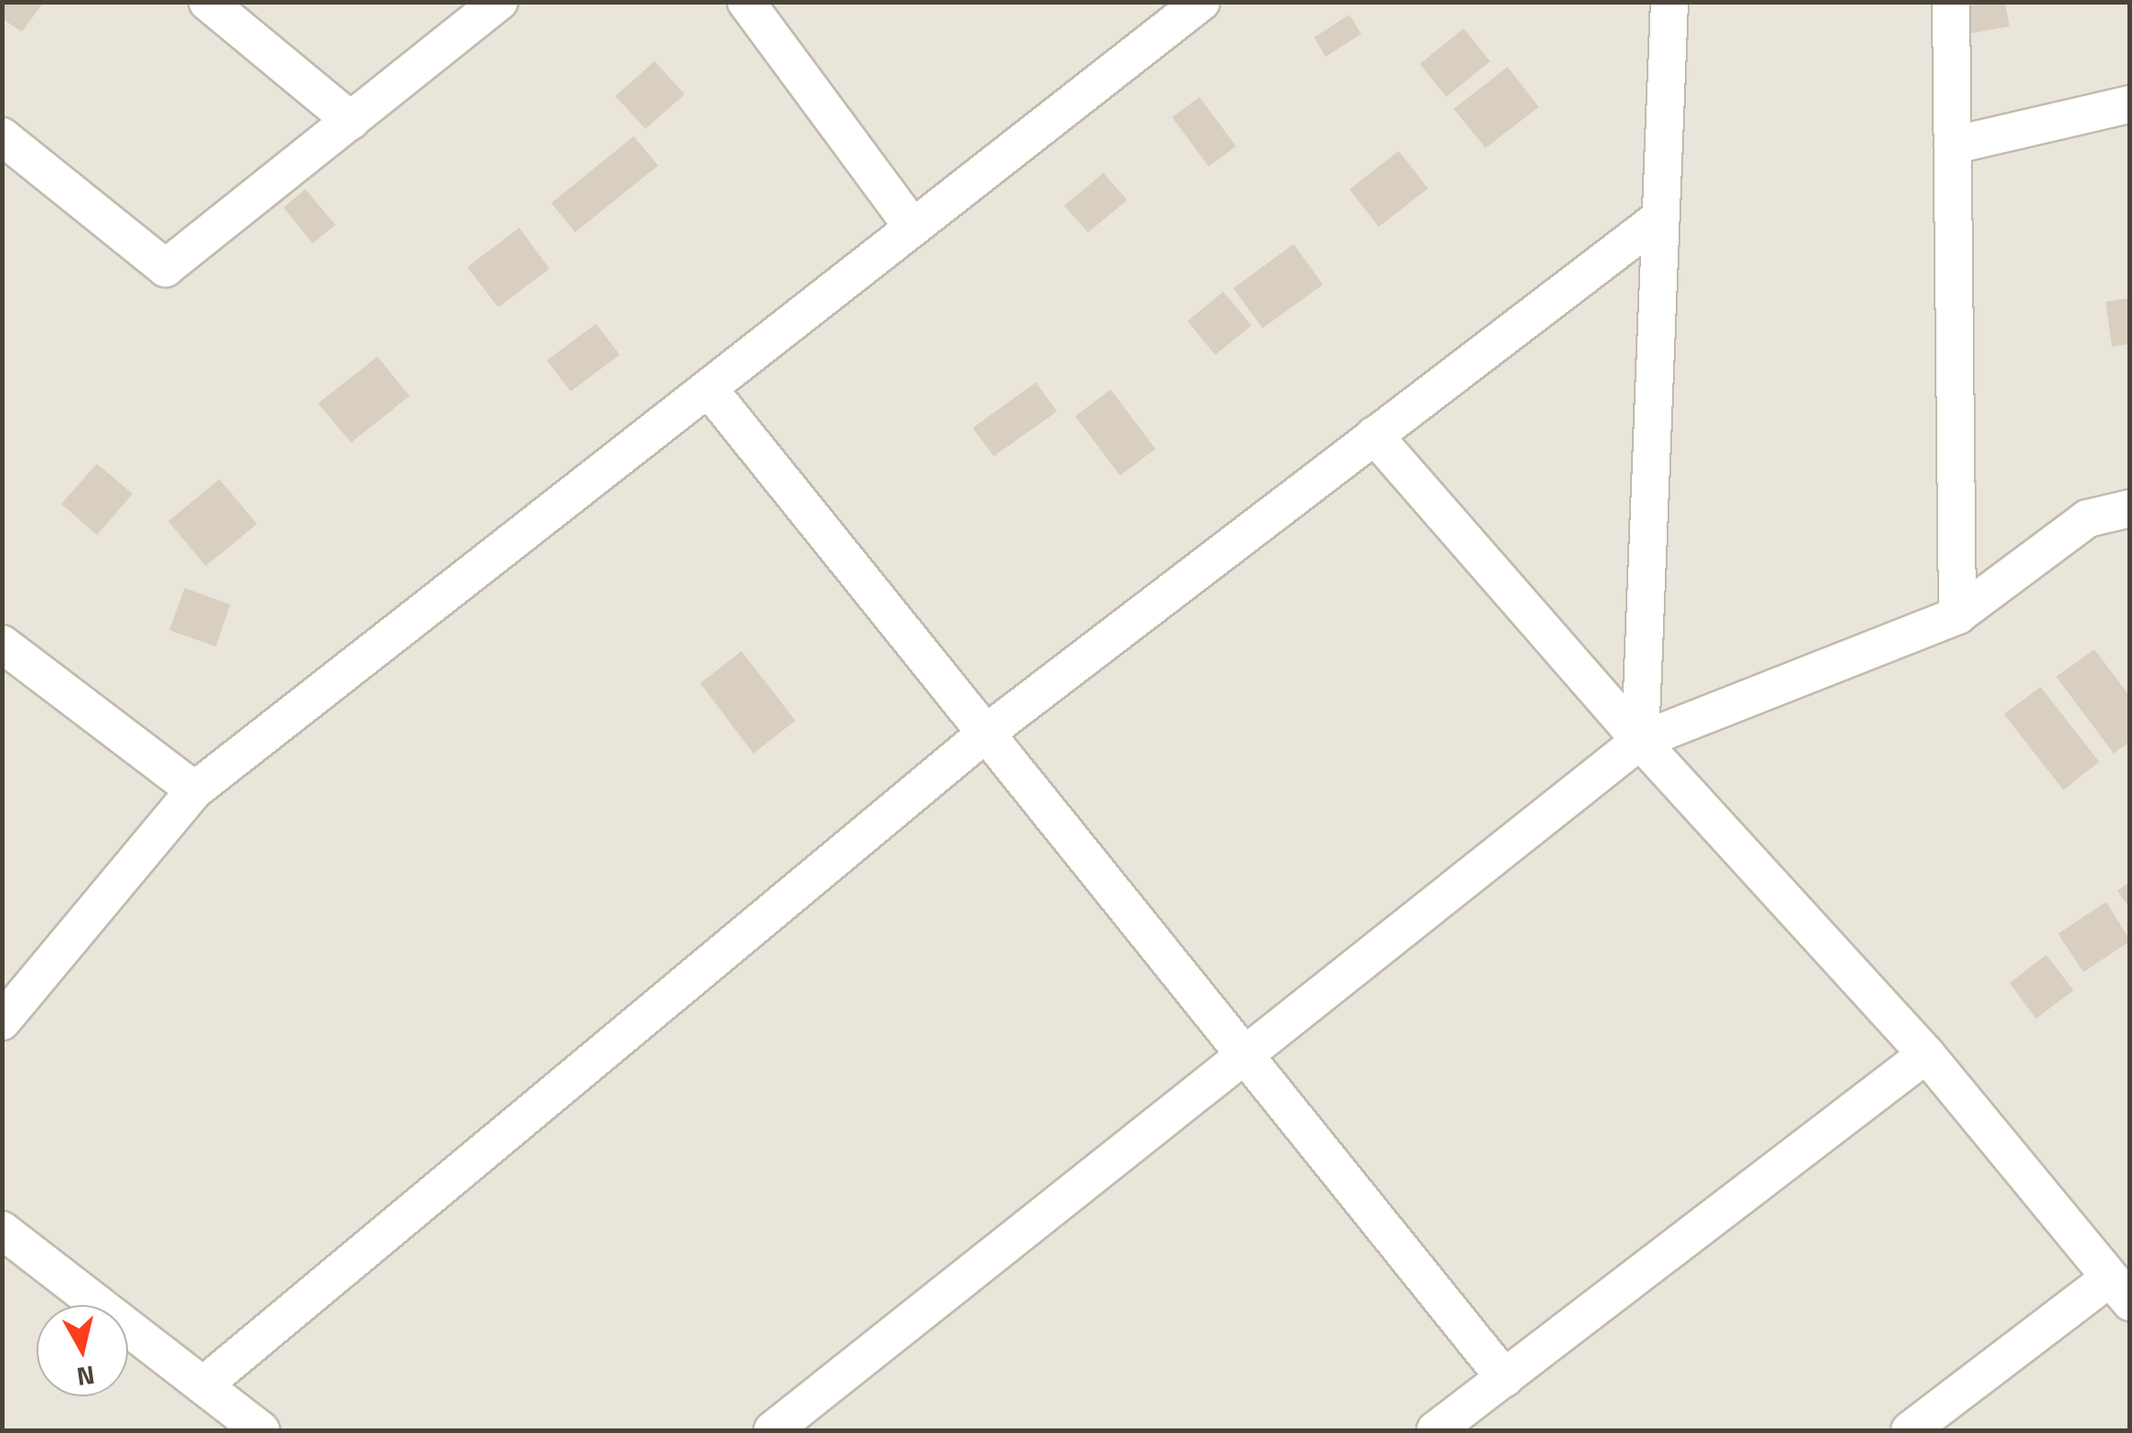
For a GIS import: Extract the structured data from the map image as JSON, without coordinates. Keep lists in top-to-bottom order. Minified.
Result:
{"north":"bottom"}
